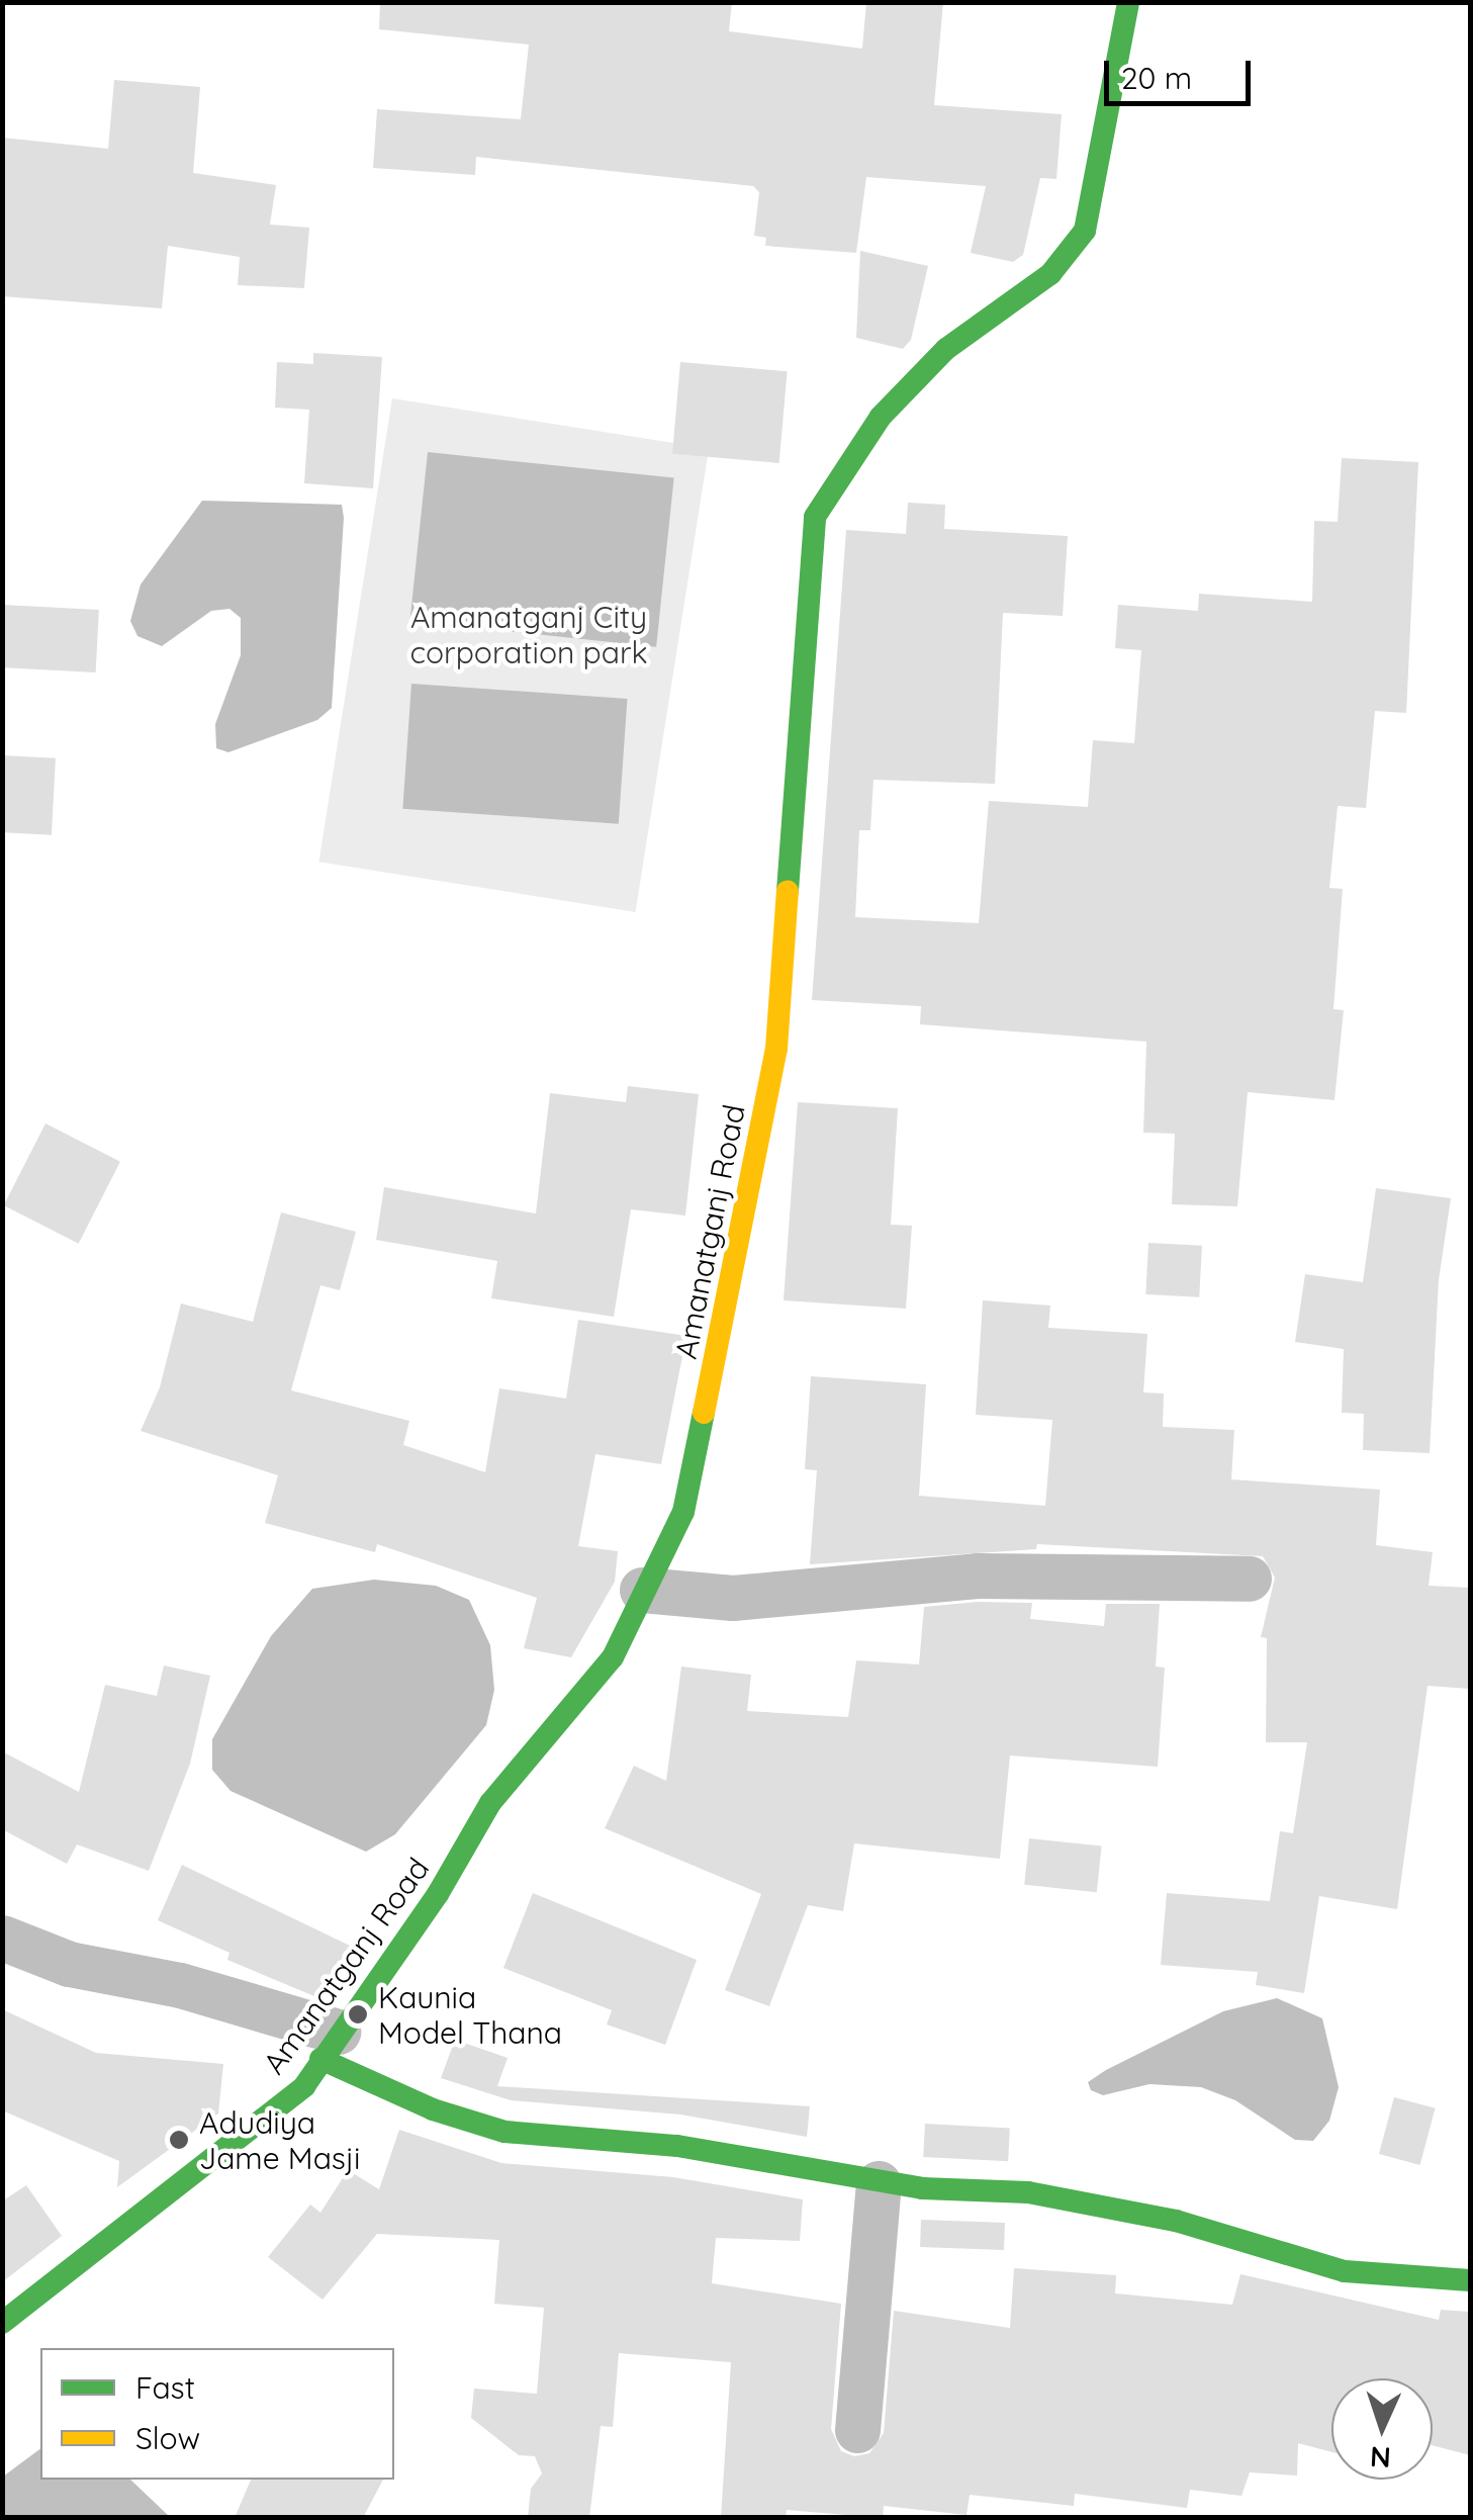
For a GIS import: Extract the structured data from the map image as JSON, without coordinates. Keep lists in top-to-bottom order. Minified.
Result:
{"streets":{"main road":["Amanatganj Road"]},"parks":["Amanatganj City corporation park"],"places":["Kaunia Model Thana","Adudiya Jame Masji"],"legend":["Fast","Slow"],"scale_bar":"20 m","north":"bottom"}
